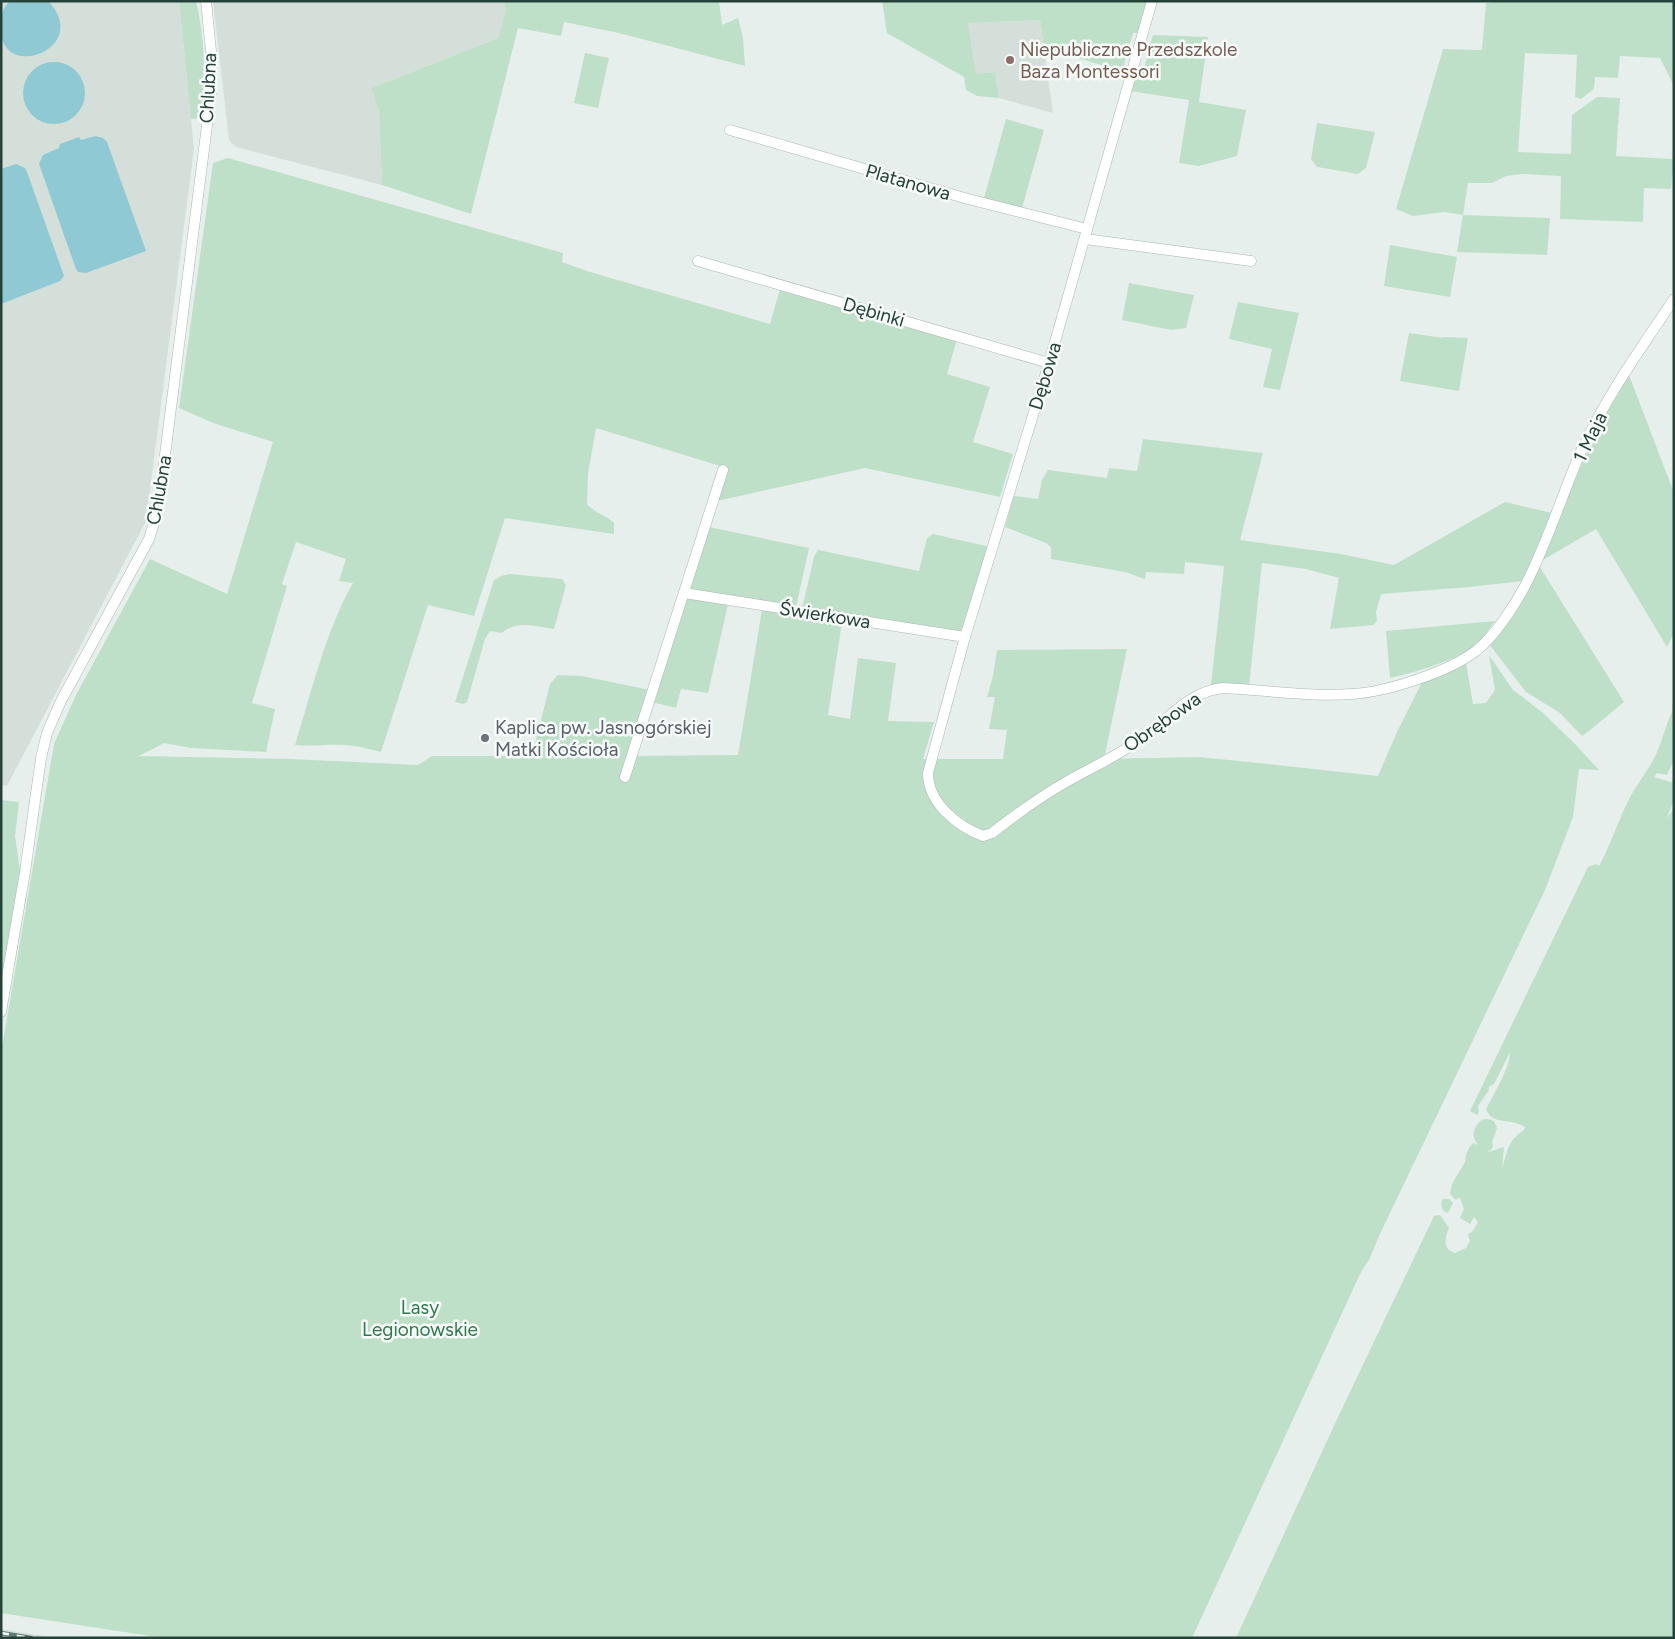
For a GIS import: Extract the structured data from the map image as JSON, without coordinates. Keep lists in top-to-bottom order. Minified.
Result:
{"streets":{"street":["Chlubna","Platanowa","Dębinki","Dębowa","1 Maja","Świerkowa","Obrębowa"]},"crossings":[["Platanowa","Dębowa"],["Dębinki","Dębowa"],["Dębowa","Świerkowa"],["Dębowa","Obrębowa"],["1 Maja","Obrębowa"]],"parks":["Lasy Legionowskie"],"places":["Niepubliczne Przedszkole Baza Montessori","Kaplica pw. Jasnogórskiej Matki Kościoła"]}
